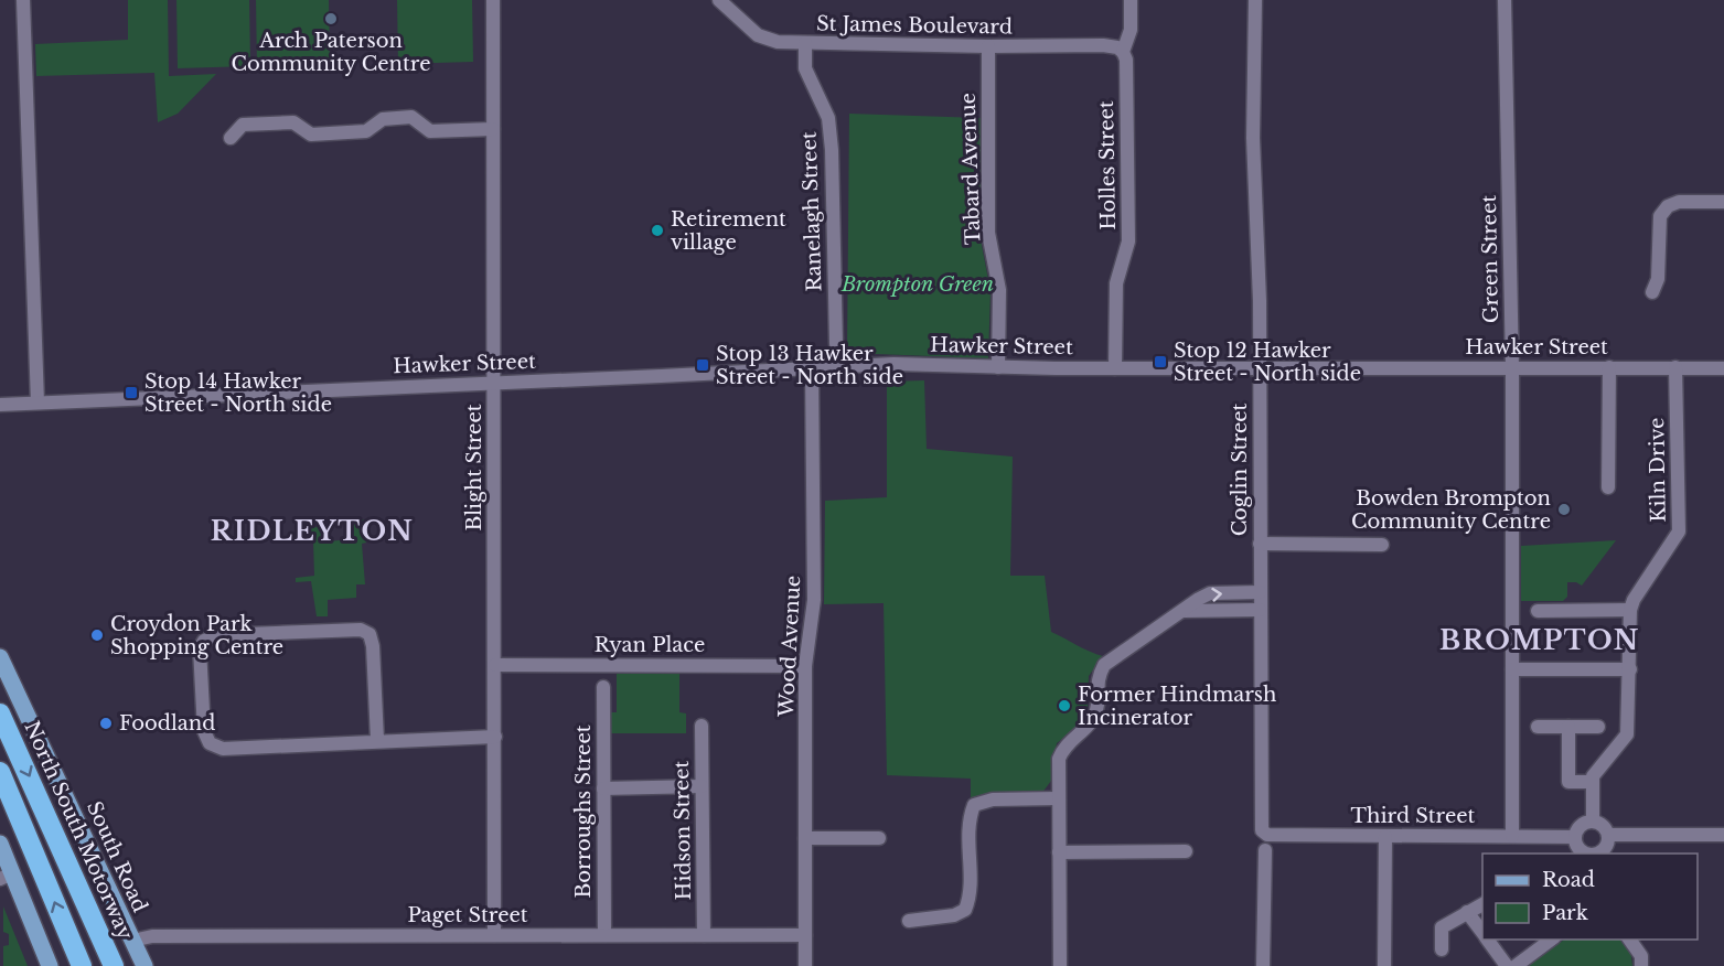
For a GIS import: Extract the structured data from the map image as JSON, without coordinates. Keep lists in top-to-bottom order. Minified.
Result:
{"streets":{"highway":["North South Motorway"],"main road":["South Road"],"street":["St James Boulevard","Holles Street","Tabard Avenue","Ranelagh Street","Green Street","Hawker Street","Blight Street","Coglin Street","Kiln Drive","Ryan Place","Wood Avenue","Borroughs Street","Third Street","Hidson Street","Paget Street"]},"crossings":[["St James Boulevard","Holles Street"],["St James Boulevard","Tabard Avenue"],["St James Boulevard","Ranelagh Street"],["Holles Street","Hawker Street"],["Tabard Avenue","Hawker Street"],["Green Street","Hawker Street"],["Green Street","Third Street"],["Hawker Street","Blight Street"],["Hawker Street","Coglin Street"],["Hawker Street","Kiln Drive"],["Hawker Street","Wood Avenue"],["Blight Street","Ryan Place"],["Blight Street","Paget Street"],["Coglin Street","Third Street"],["Ryan Place","Wood Avenue"],["Wood Avenue","Paget Street"],["Borroughs Street","Paget Street"],["Hidson Street","Paget Street"],["South Road","Paget Street"]],"districts":["RIDLEYTON","BROMPTON"],"parks":["Brompton Green"],"places":{"other":["Arch Paterson Community Centre","Retirement village","Bowden Brompton Community Centre","Croydon Park Shopping Centre","Former Hindmarsh Incinerator","Foodland"],"transit":["Stop 12 Hawker Street - North side","Stop 13 Hawker Street - North side","Stop 14 Hawker Street - North side"]},"legend":["Road","Park"]}
